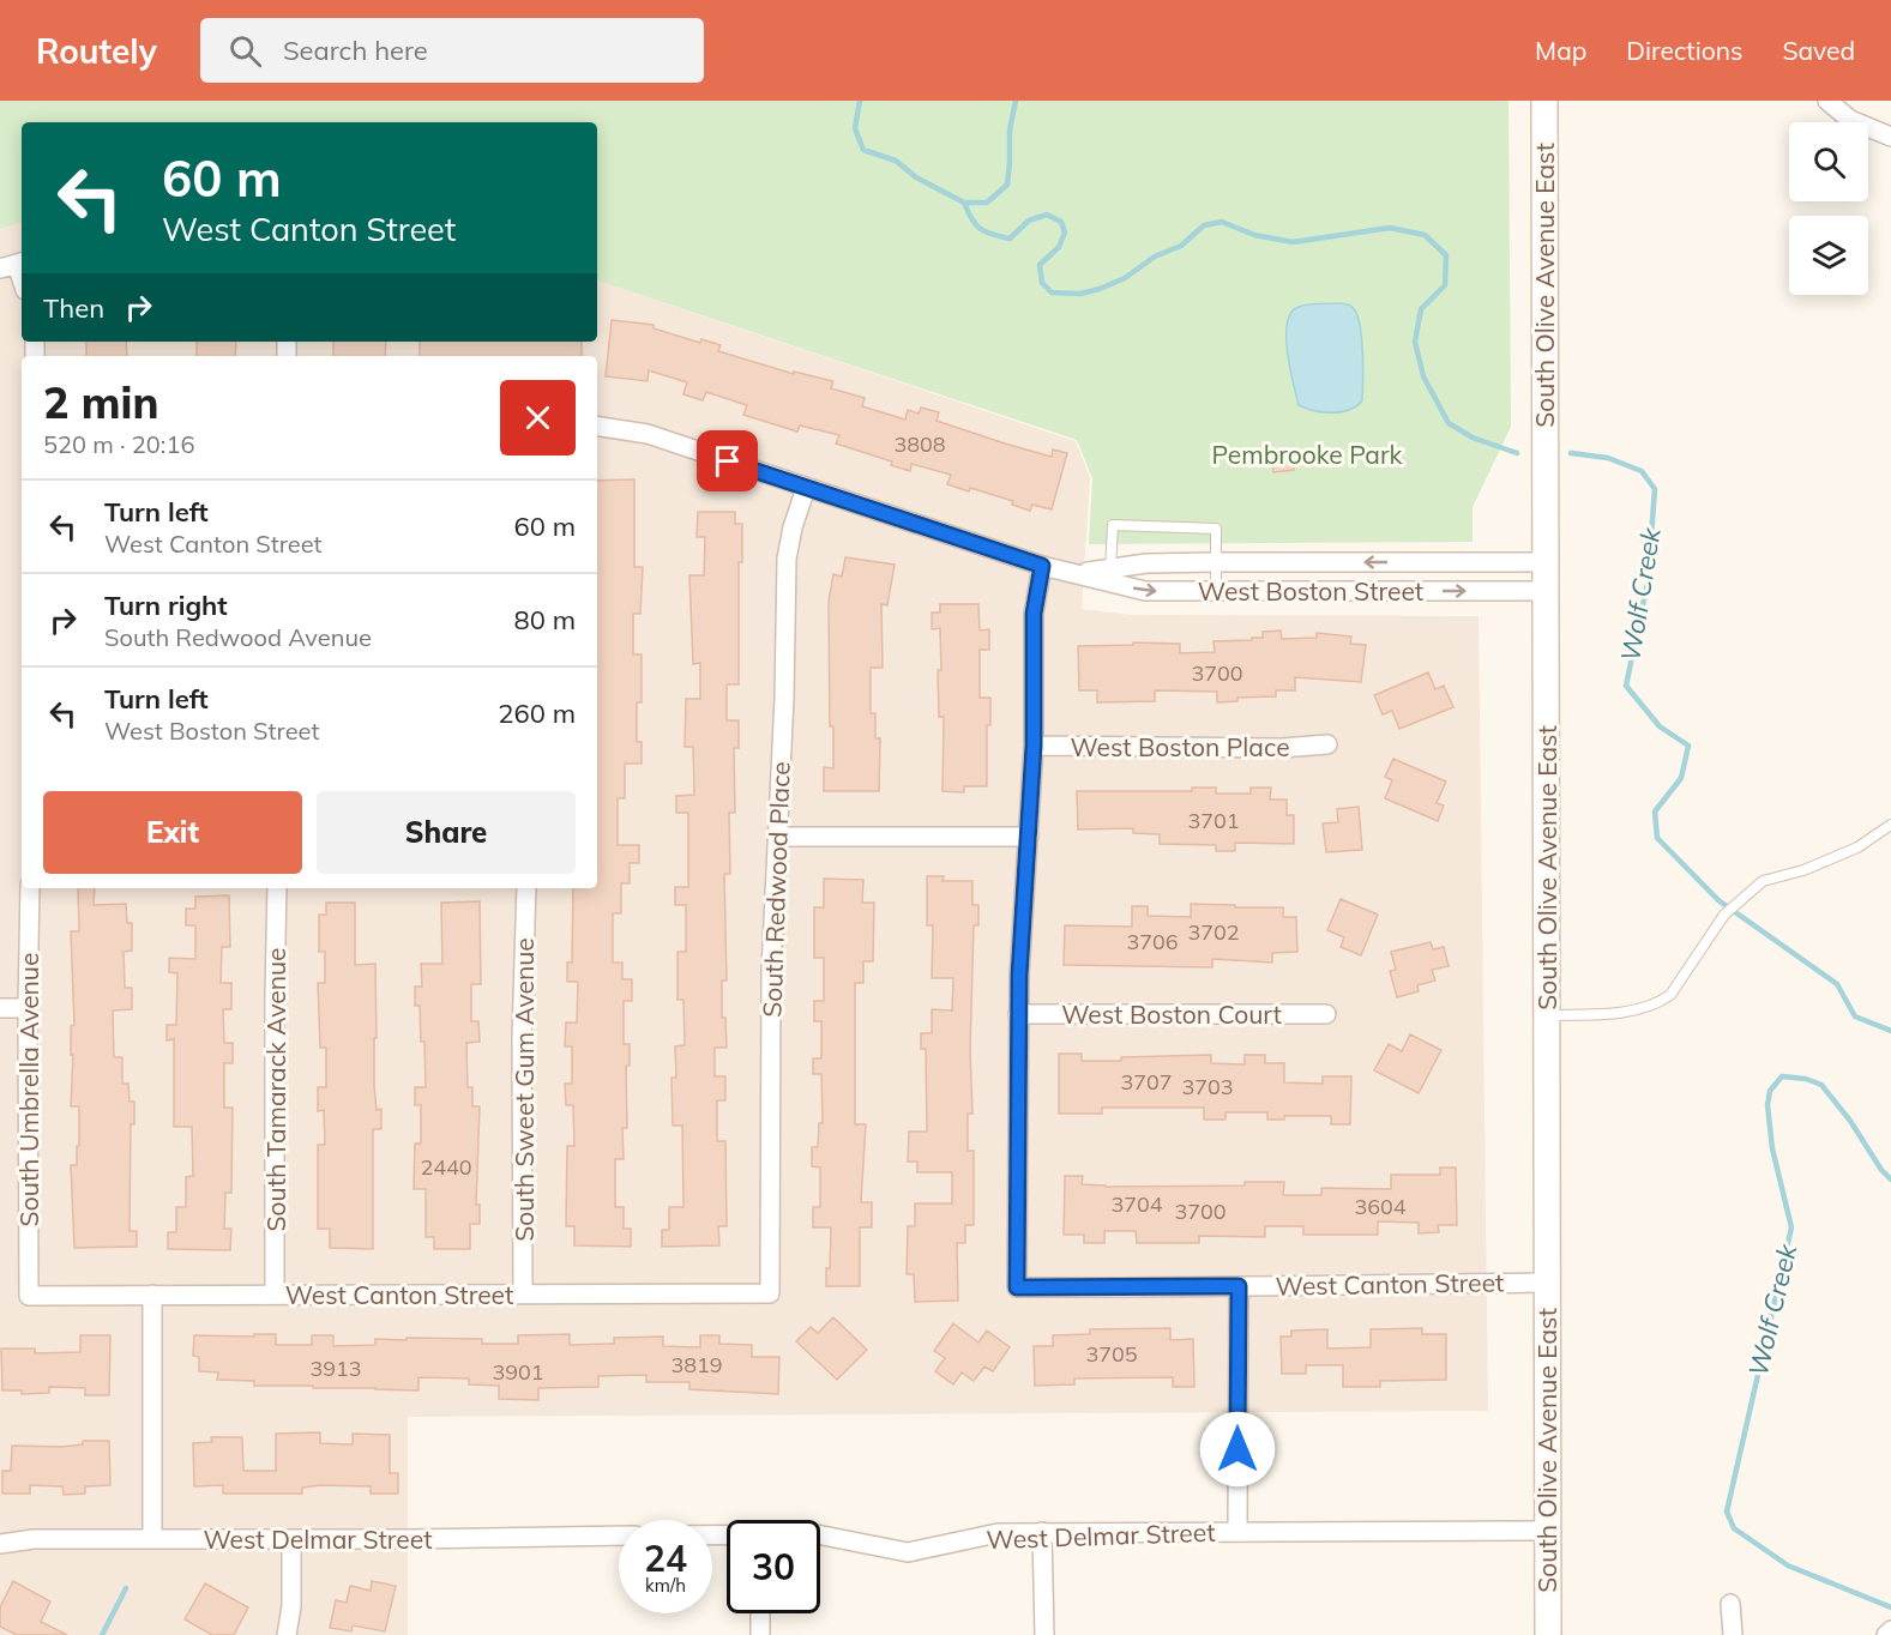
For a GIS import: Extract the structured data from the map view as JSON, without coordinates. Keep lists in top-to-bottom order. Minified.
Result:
{"streets":{"street":["South Olive Avenue East","West Boston Street","West Boston Place","South Redwood Place","West Boston Court","South Umbrella Avenue","South Tamarack Avenue","South Sweet Gum Avenue","West Canton Street","West Delmar Street"]},"crossings":[["South Olive Avenue East","West Boston Street"],["South Olive Avenue East","West Canton Street"],["South Olive Avenue East","West Delmar Street"],["West Boston Street","South Redwood Place"],["South Redwood Place","West Canton Street"],["West Boston Court","West Canton Street"],["South Umbrella Avenue","West Canton Street"],["South Tamarack Avenue","West Canton Street"],["South Sweet Gum Avenue","West Canton Street"]],"water":["Wolf Creek"],"parks":["Pembrooke Park"],"house_numbers":["3808","3700","3701","3702","3706","3707","3703","2440","3704","3604","3700","3705","3819","3913","3901"],"page":{"header":"Routely","search":"Search here","nav":["Map","Directions","Saved"],"turn":["60 m","West Canton Street"],"then":"Then","heading":["2 min","520 m · 20:16"],"list":[{"name":"Turn left","note":"West Canton Street","value":"60 m"},{"name":"Turn right","note":"South Redwood Avenue","value":"80 m"},{"name":"Turn left","note":"West Boston Street","value":"260 m"}],"buttons":["Exit","Share"],"speed":"24 km/h","limit":"30"}}
